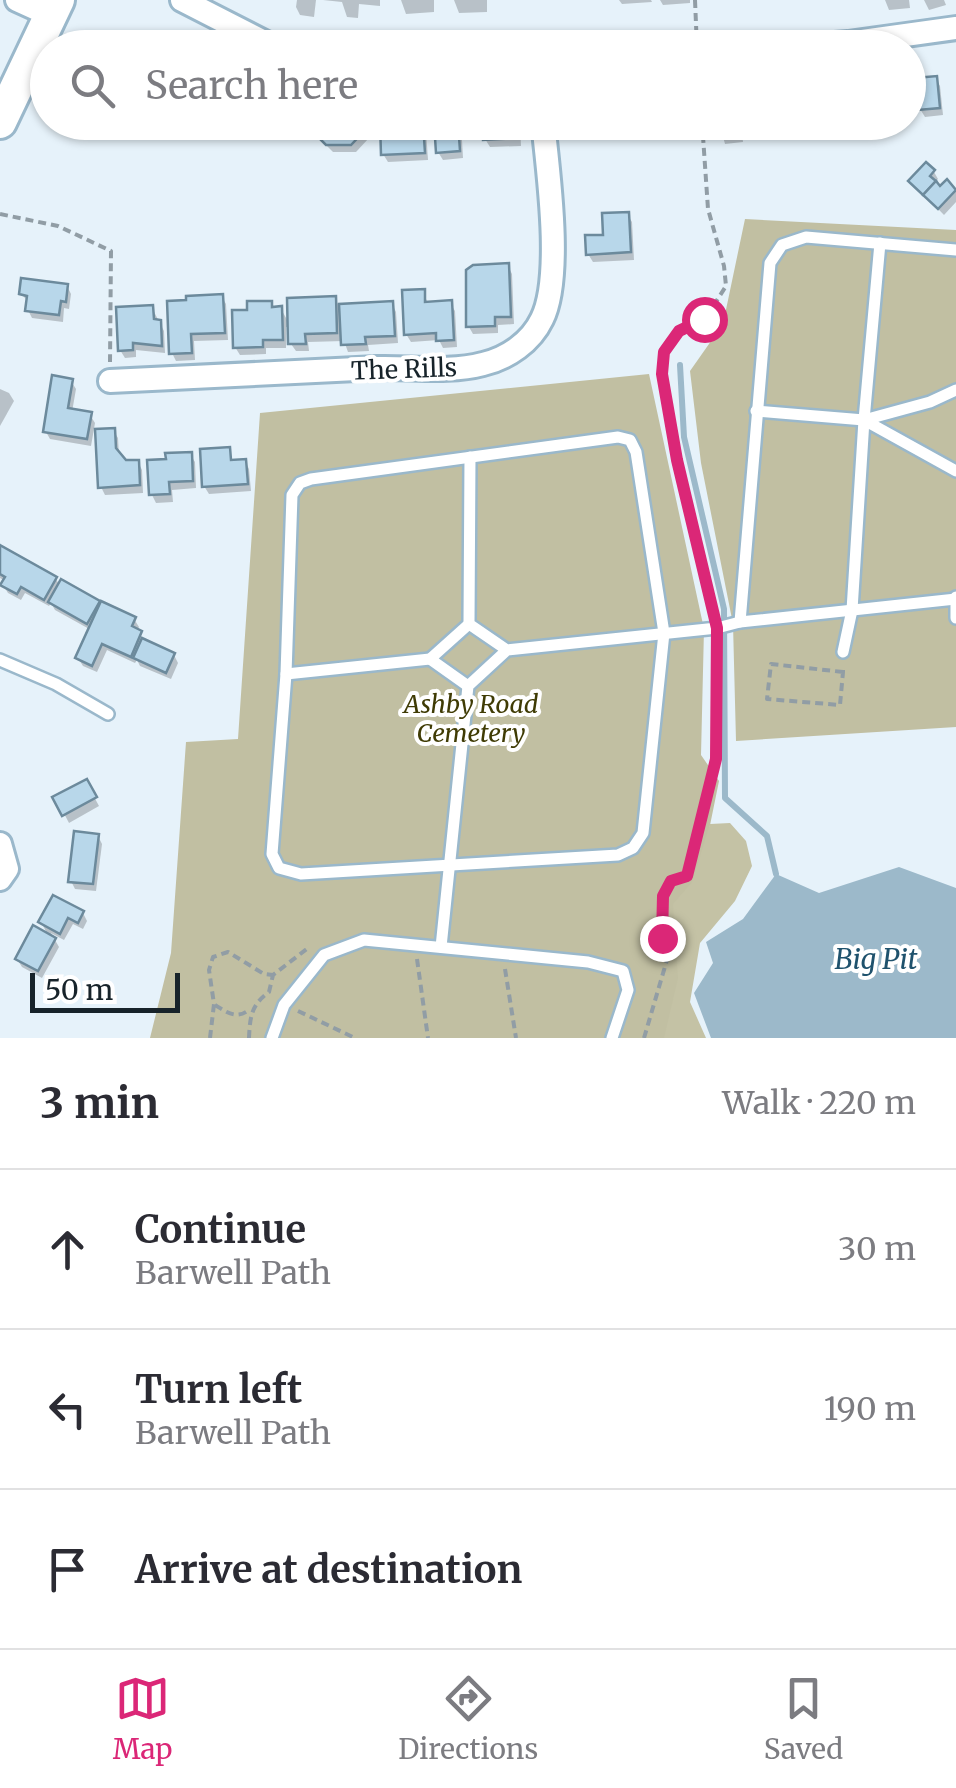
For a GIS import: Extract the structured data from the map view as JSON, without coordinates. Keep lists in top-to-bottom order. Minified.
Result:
{"streets":{"street":["The Rills"]},"water":["Big Pit"],"parks":["Ashby Road Cemetery"],"scale_bar":"50 m","page":{"search":"Search here","scale":"50 m","heading":["3 min","Walk · 220 m"],"list":[["Continue","Barwell Path","30 m"],["Turn left","Barwell Path","190 m"],"Arrive at destination"],"nav":["Map","Directions","Saved"]}}
